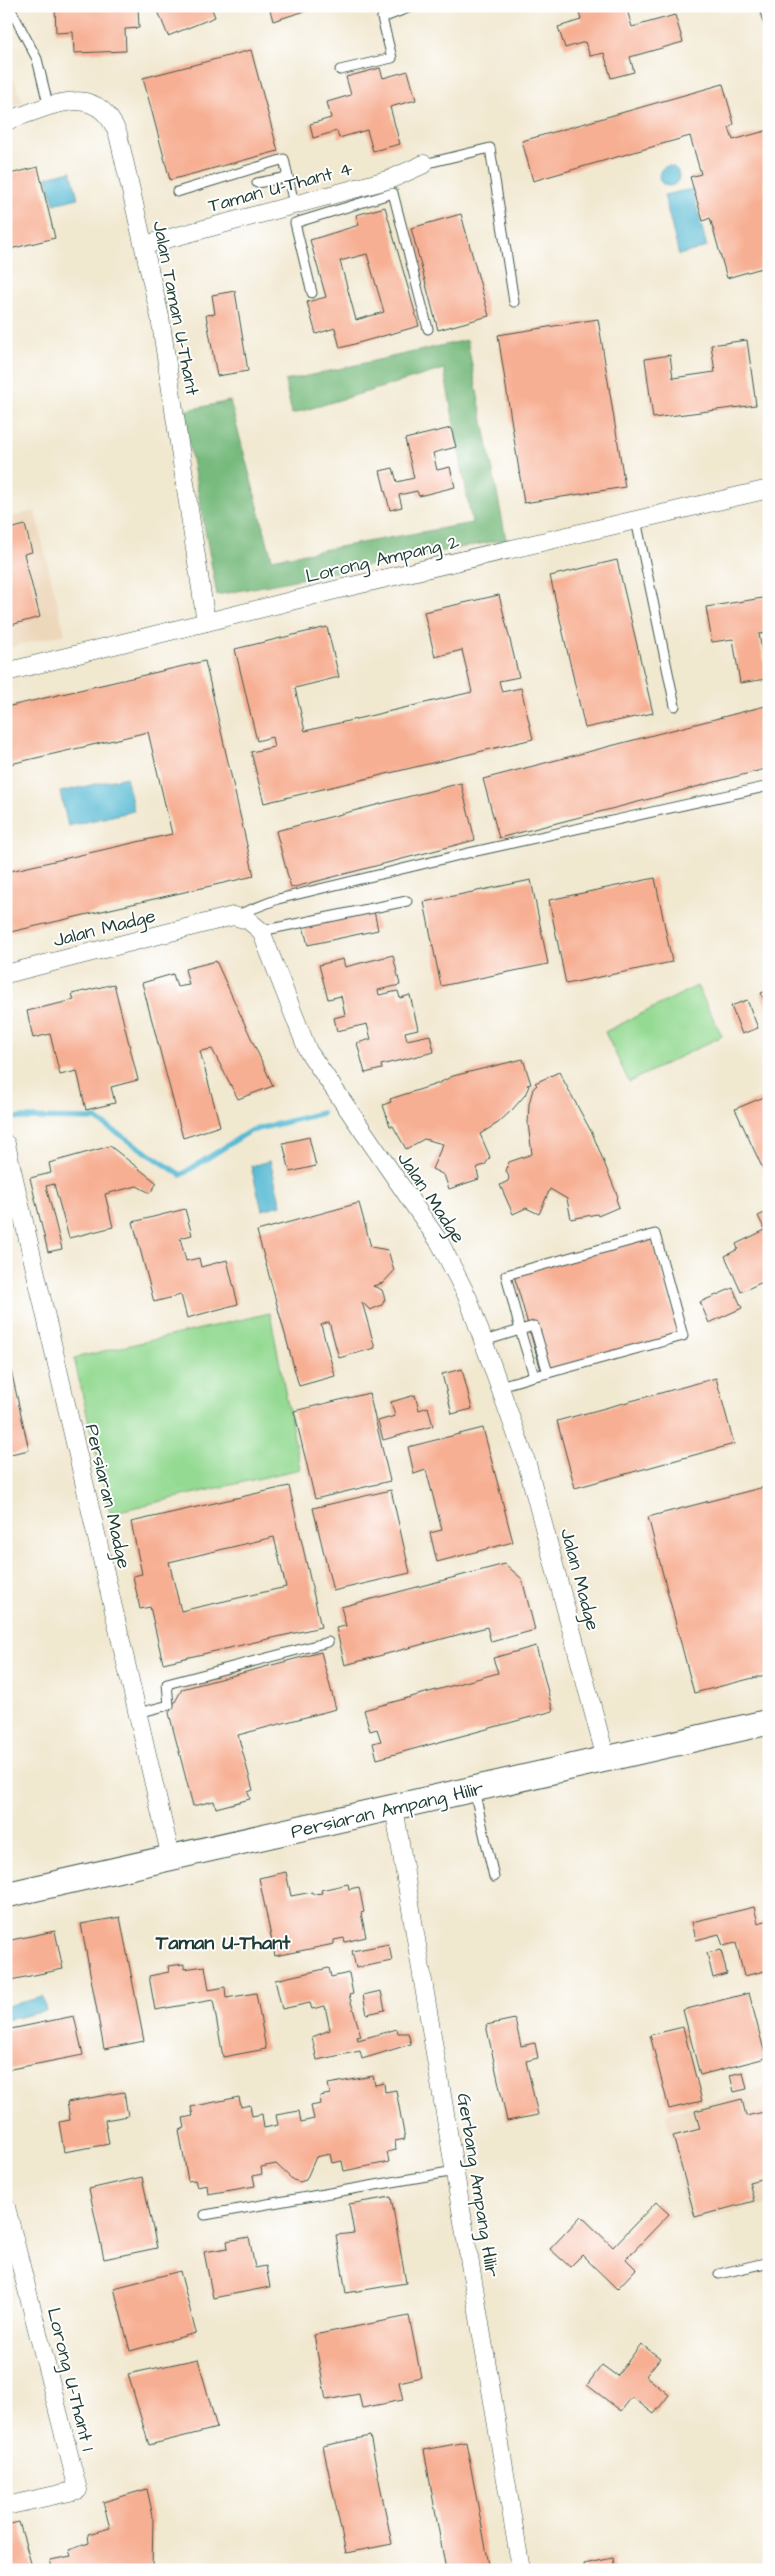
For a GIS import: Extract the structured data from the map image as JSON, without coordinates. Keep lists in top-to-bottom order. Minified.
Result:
{"streets":{"street":["Taman U-Thant 4","Jalan Taman U-Thant","Lorong Ampang 2","Jalan Madge","Persiaran Madge","Persiaran Ampang Hilir","Gerbang Ampang Hilir","Lorong U-Thant 1"]},"crossings":[["Taman U-Thant 4","Jalan Taman U-Thant"],["Jalan Taman U-Thant","Lorong Ampang 2"],["Jalan Madge","Persiaran Ampang Hilir"],["Persiaran Madge","Persiaran Ampang Hilir"],["Persiaran Ampang Hilir","Gerbang Ampang Hilir"]],"districts":["Taman U-Thant"]}
